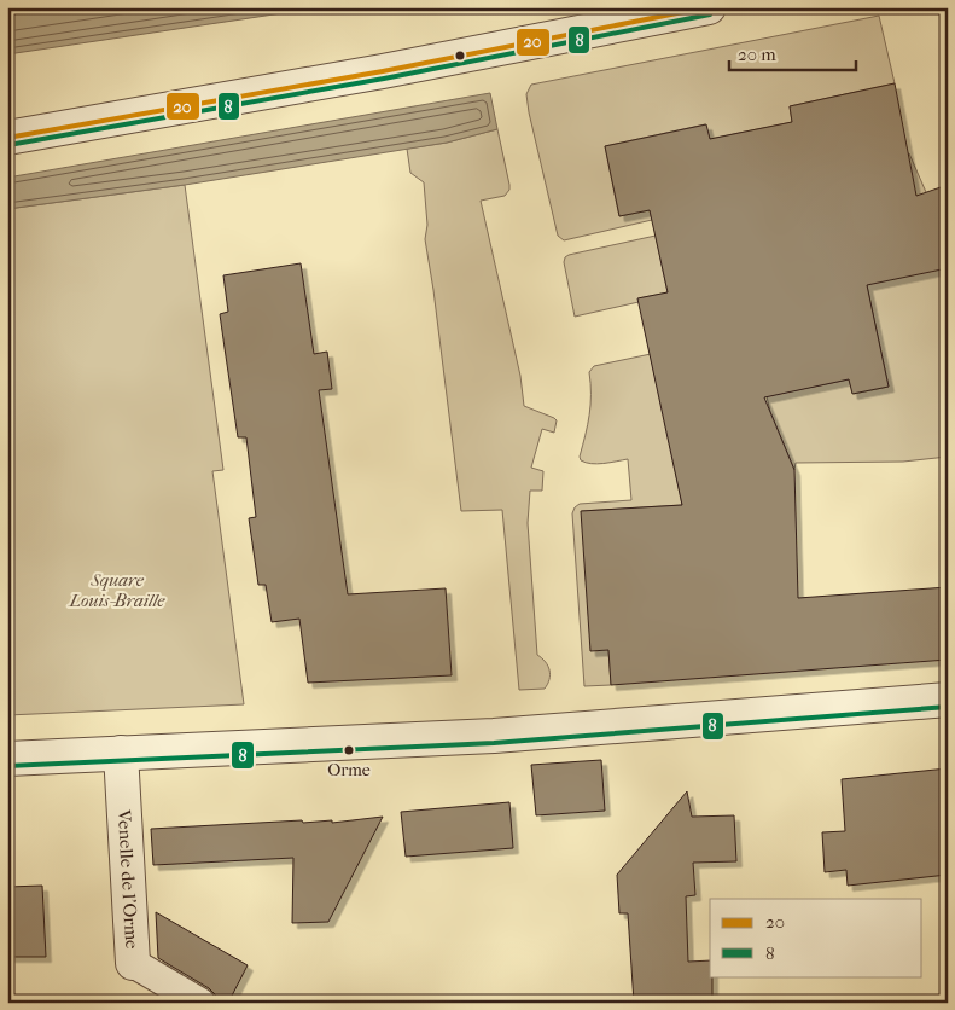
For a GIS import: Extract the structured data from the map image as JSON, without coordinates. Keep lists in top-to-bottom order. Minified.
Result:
{"streets":{"street":["Venelle de l'Orme"]},"parks":["Square Louis-Braille"],"places":["Orme"],"lines":["transit line 20","transit line 8"],"legend":["20","8"],"scale_bar":"20 m"}
